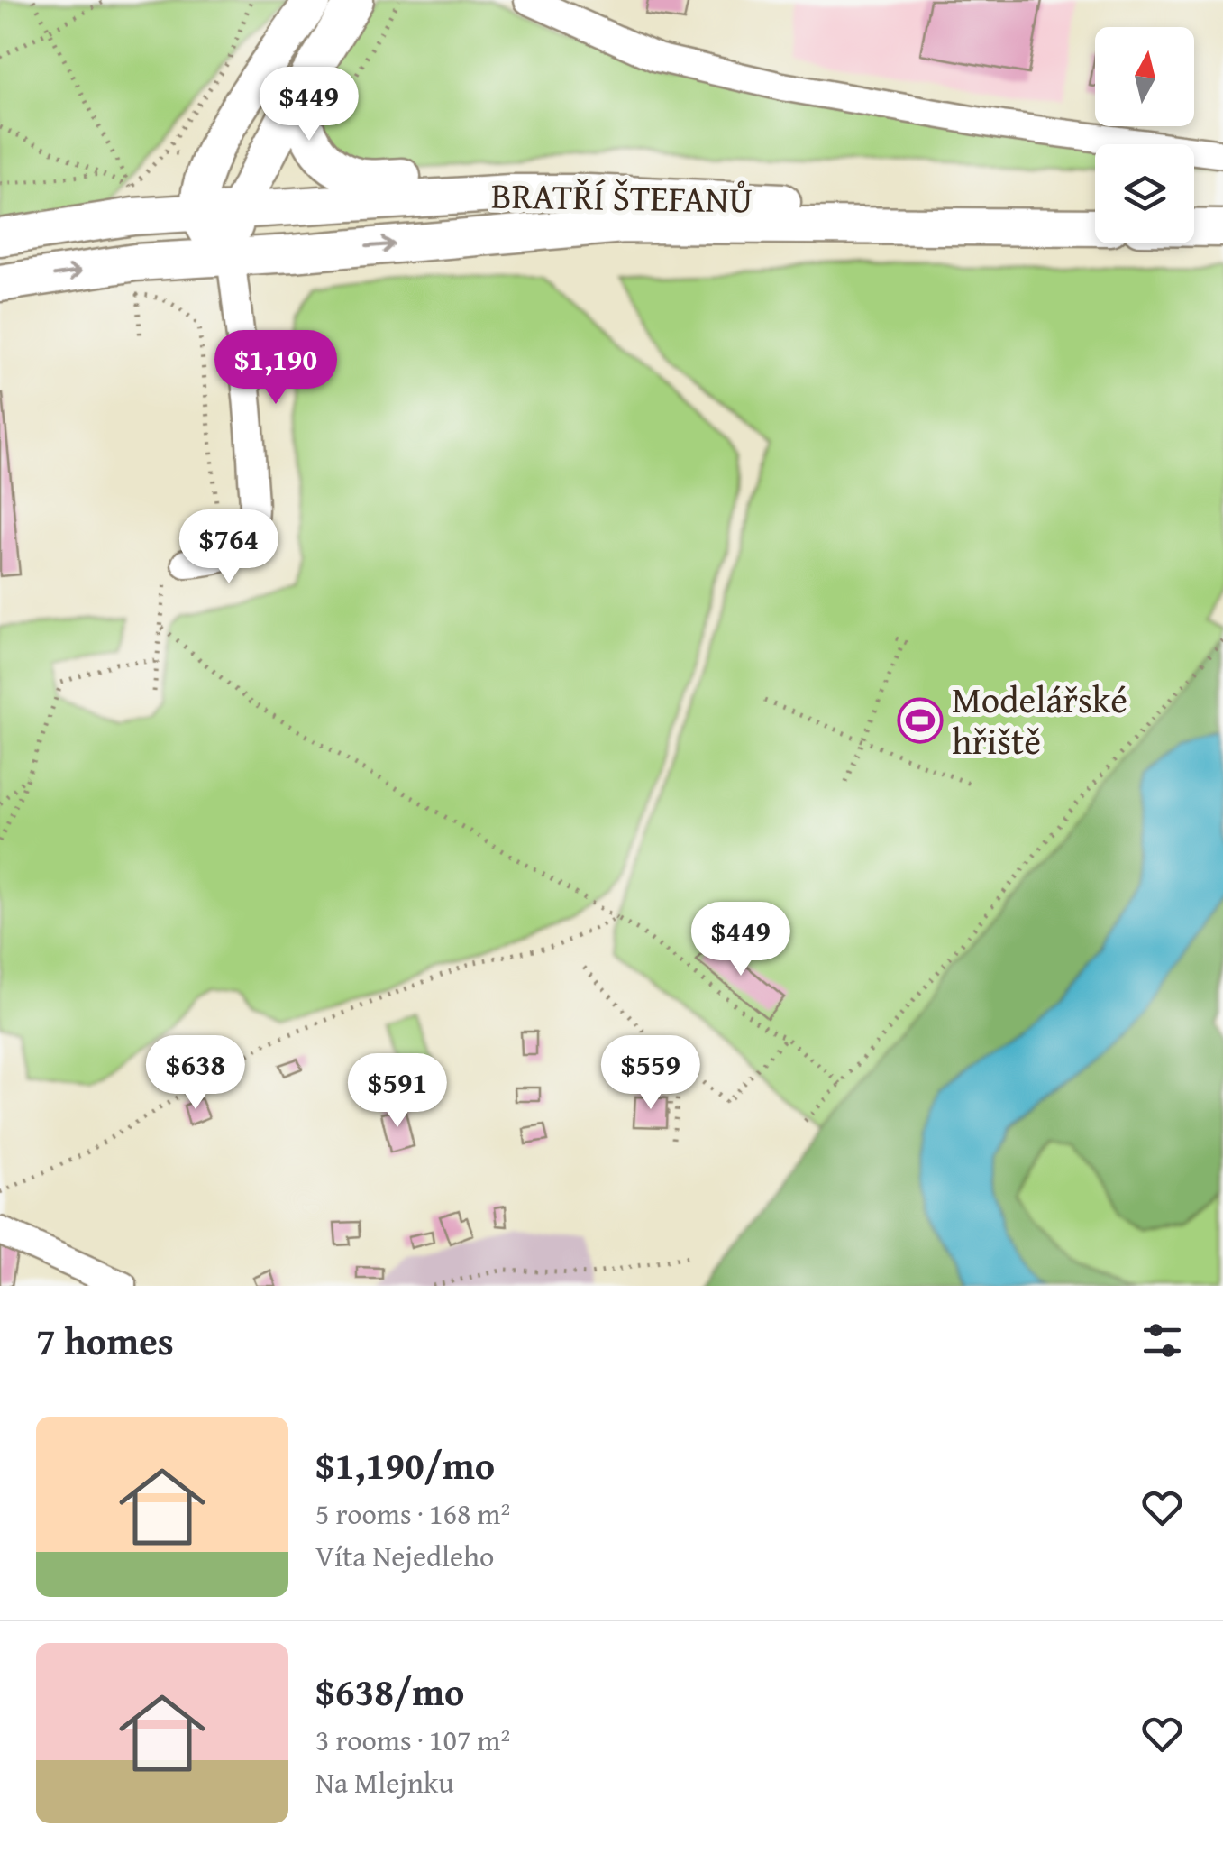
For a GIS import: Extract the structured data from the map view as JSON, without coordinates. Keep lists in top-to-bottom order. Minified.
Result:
{"streets":{"main road":["BRATŘÍ ŠTEFANŮ"]},"places":{"sports":["Modelářské hřiště"]},"north":"top","page":{"price":["$449","$1,190","$764","$449","$638","$559","$591"],"heading":"7 homes","list":[{"name":"$1,190/mo","note":"5 rooms · 168 m² · Víta Nejedleho"},{"name":"$638/mo","note":"3 rooms · 107 m² · Na Mlejnku"}]}}
